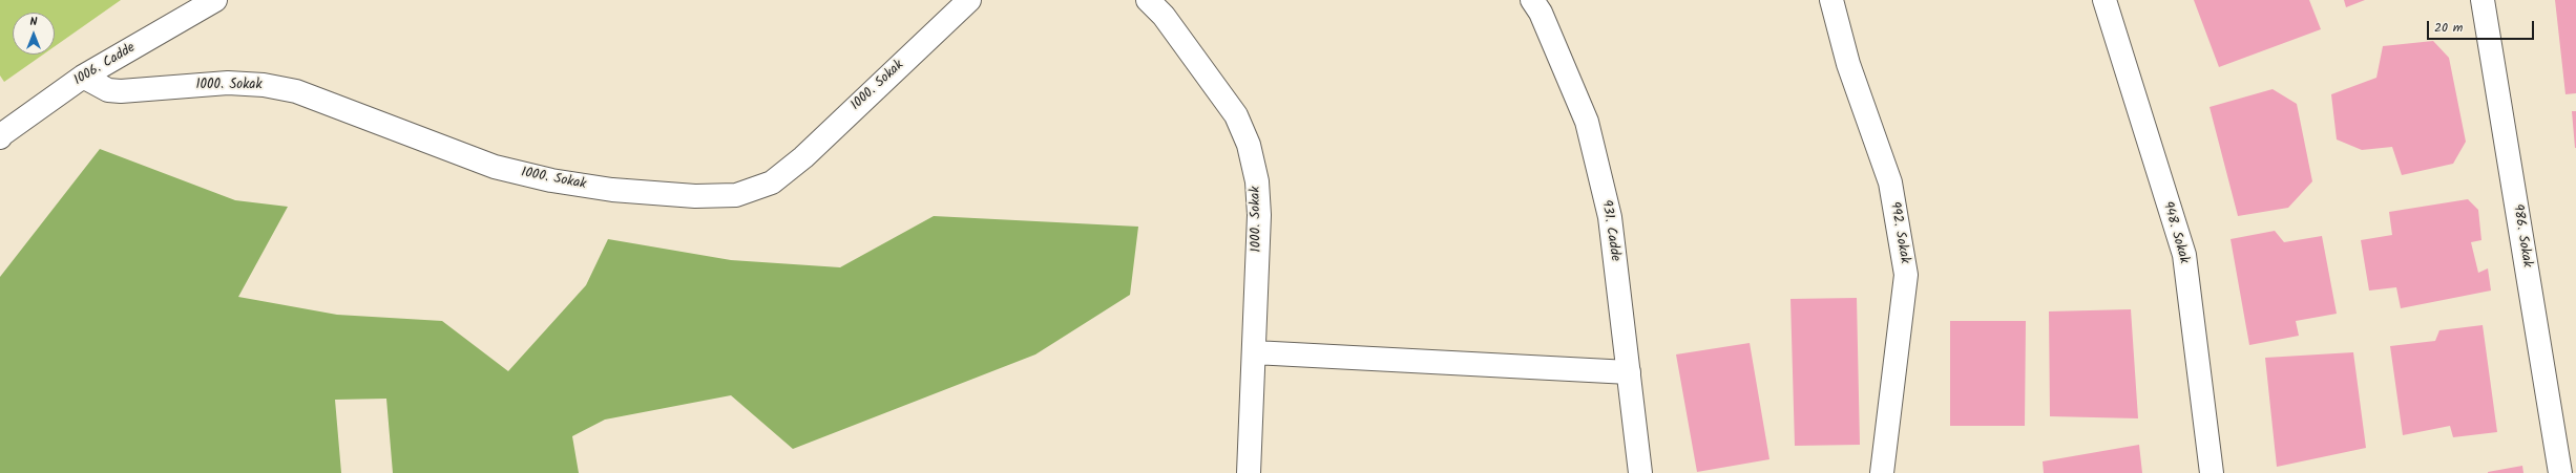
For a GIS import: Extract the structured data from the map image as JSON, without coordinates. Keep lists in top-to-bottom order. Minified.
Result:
{"streets":{"street":["1006. Cadde","1000. Sokak","931. Cadde","992. Sokak","948. Sokak","986. Sokak"]},"crossings":[["1006. Cadde","1000. Sokak"]],"scale_bar":"20 m","north":"top"}
